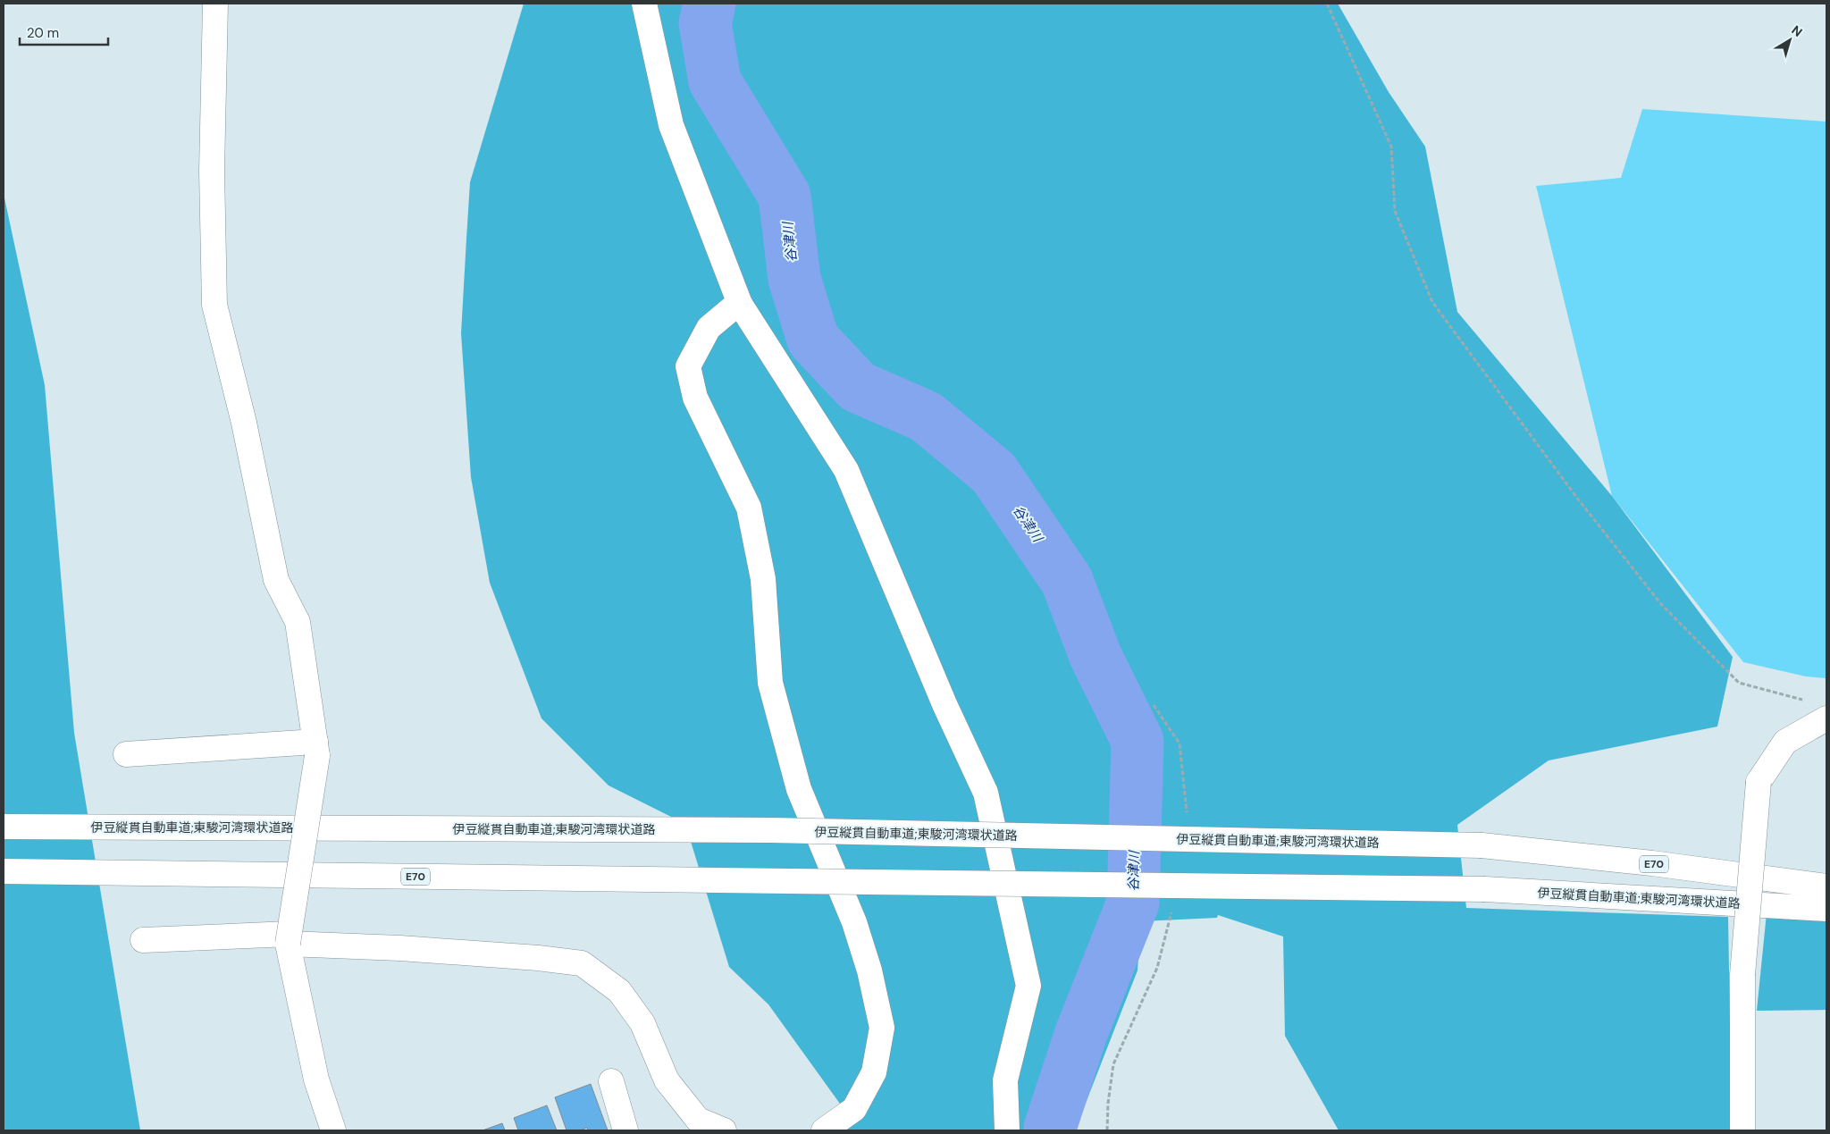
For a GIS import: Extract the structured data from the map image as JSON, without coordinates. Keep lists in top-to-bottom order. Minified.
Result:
{"streets":{"main road":["伊豆縦貫自動車道;東駿河湾環状道路","E70"]},"water":["谷津川"],"scale_bar":"20 m","north":"top right"}
